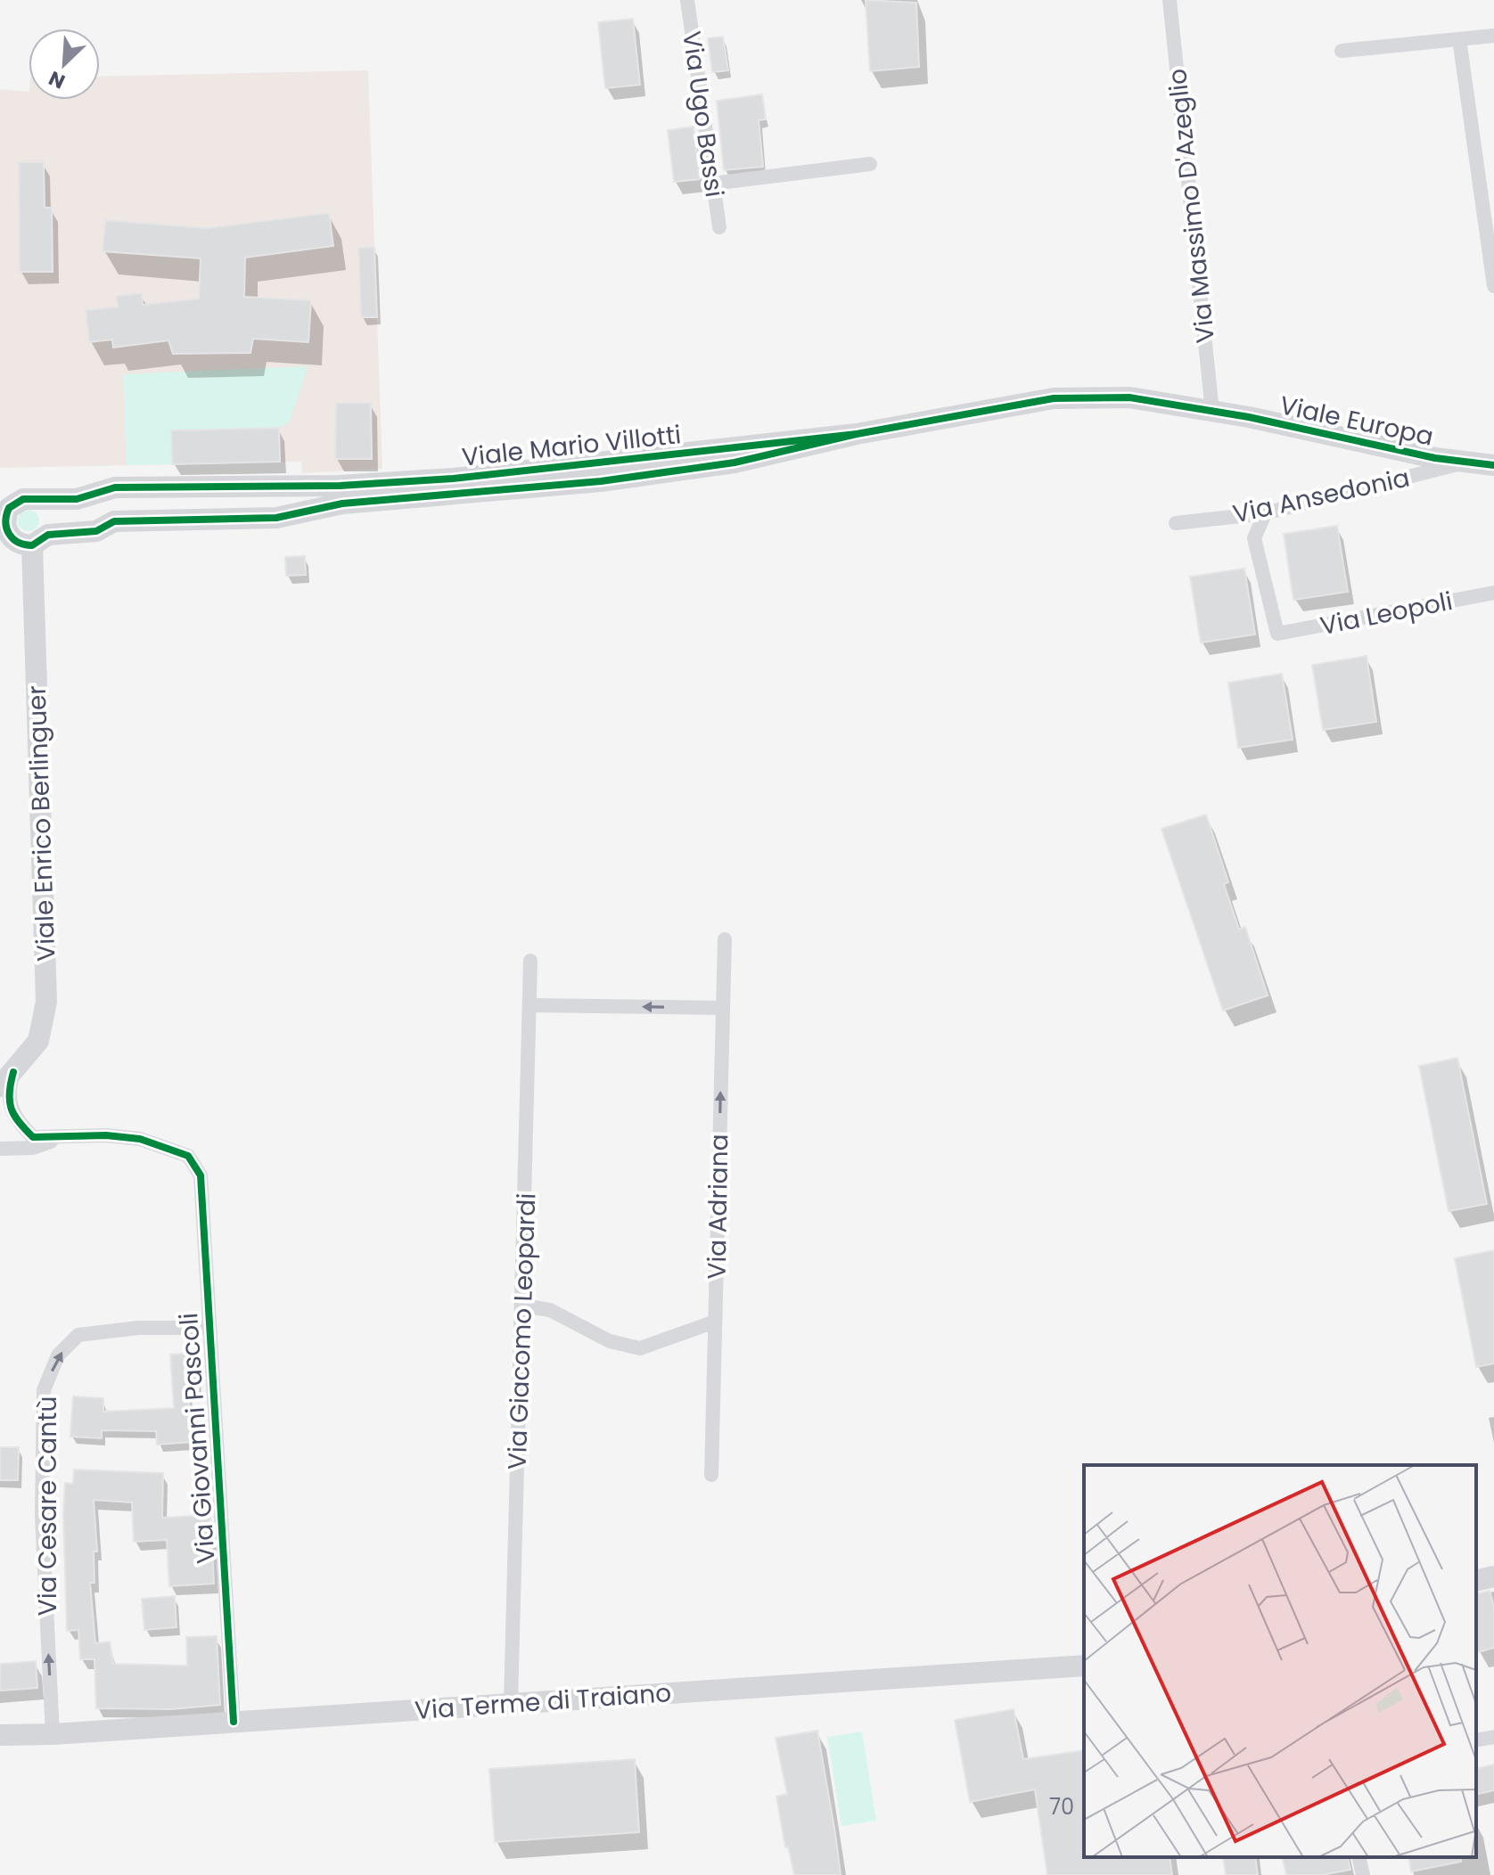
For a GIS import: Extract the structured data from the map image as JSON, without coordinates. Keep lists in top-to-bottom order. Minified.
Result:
{"streets":{"street":["Via Ugo Bassi","Via Massimo D'Azeglio","Viale Europa","Viale Mario Villotti","Via Ansedonia","Via Leopoli","Viale Enrico Berlinguer","Via Adriana","Via Giacomo Leopardi","Via Giovanni Pascoli","Via Cesare Cantù","Via Terme di Traiano"]},"crossings":[["Via Massimo D'Azeglio","Viale Europa"],["Via Massimo D'Azeglio","Viale Mario Villotti"],["Viale Europa","Viale Mario Villotti"],["Viale Europa","Via Ansedonia"],["Viale Mario Villotti","Viale Enrico Berlinguer"],["Via Ansedonia","Via Leopoli"],["Via Giacomo Leopardi","Via Terme di Traiano"],["Via Giovanni Pascoli","Via Cesare Cantù"],["Via Giovanni Pascoli","Via Terme di Traiano"],["Via Cesare Cantù","Via Terme di Traiano"]],"one_way":["Via Adriana","Via Cesare Cantù"],"house_numbers":["70"],"north":"bottom left"}
